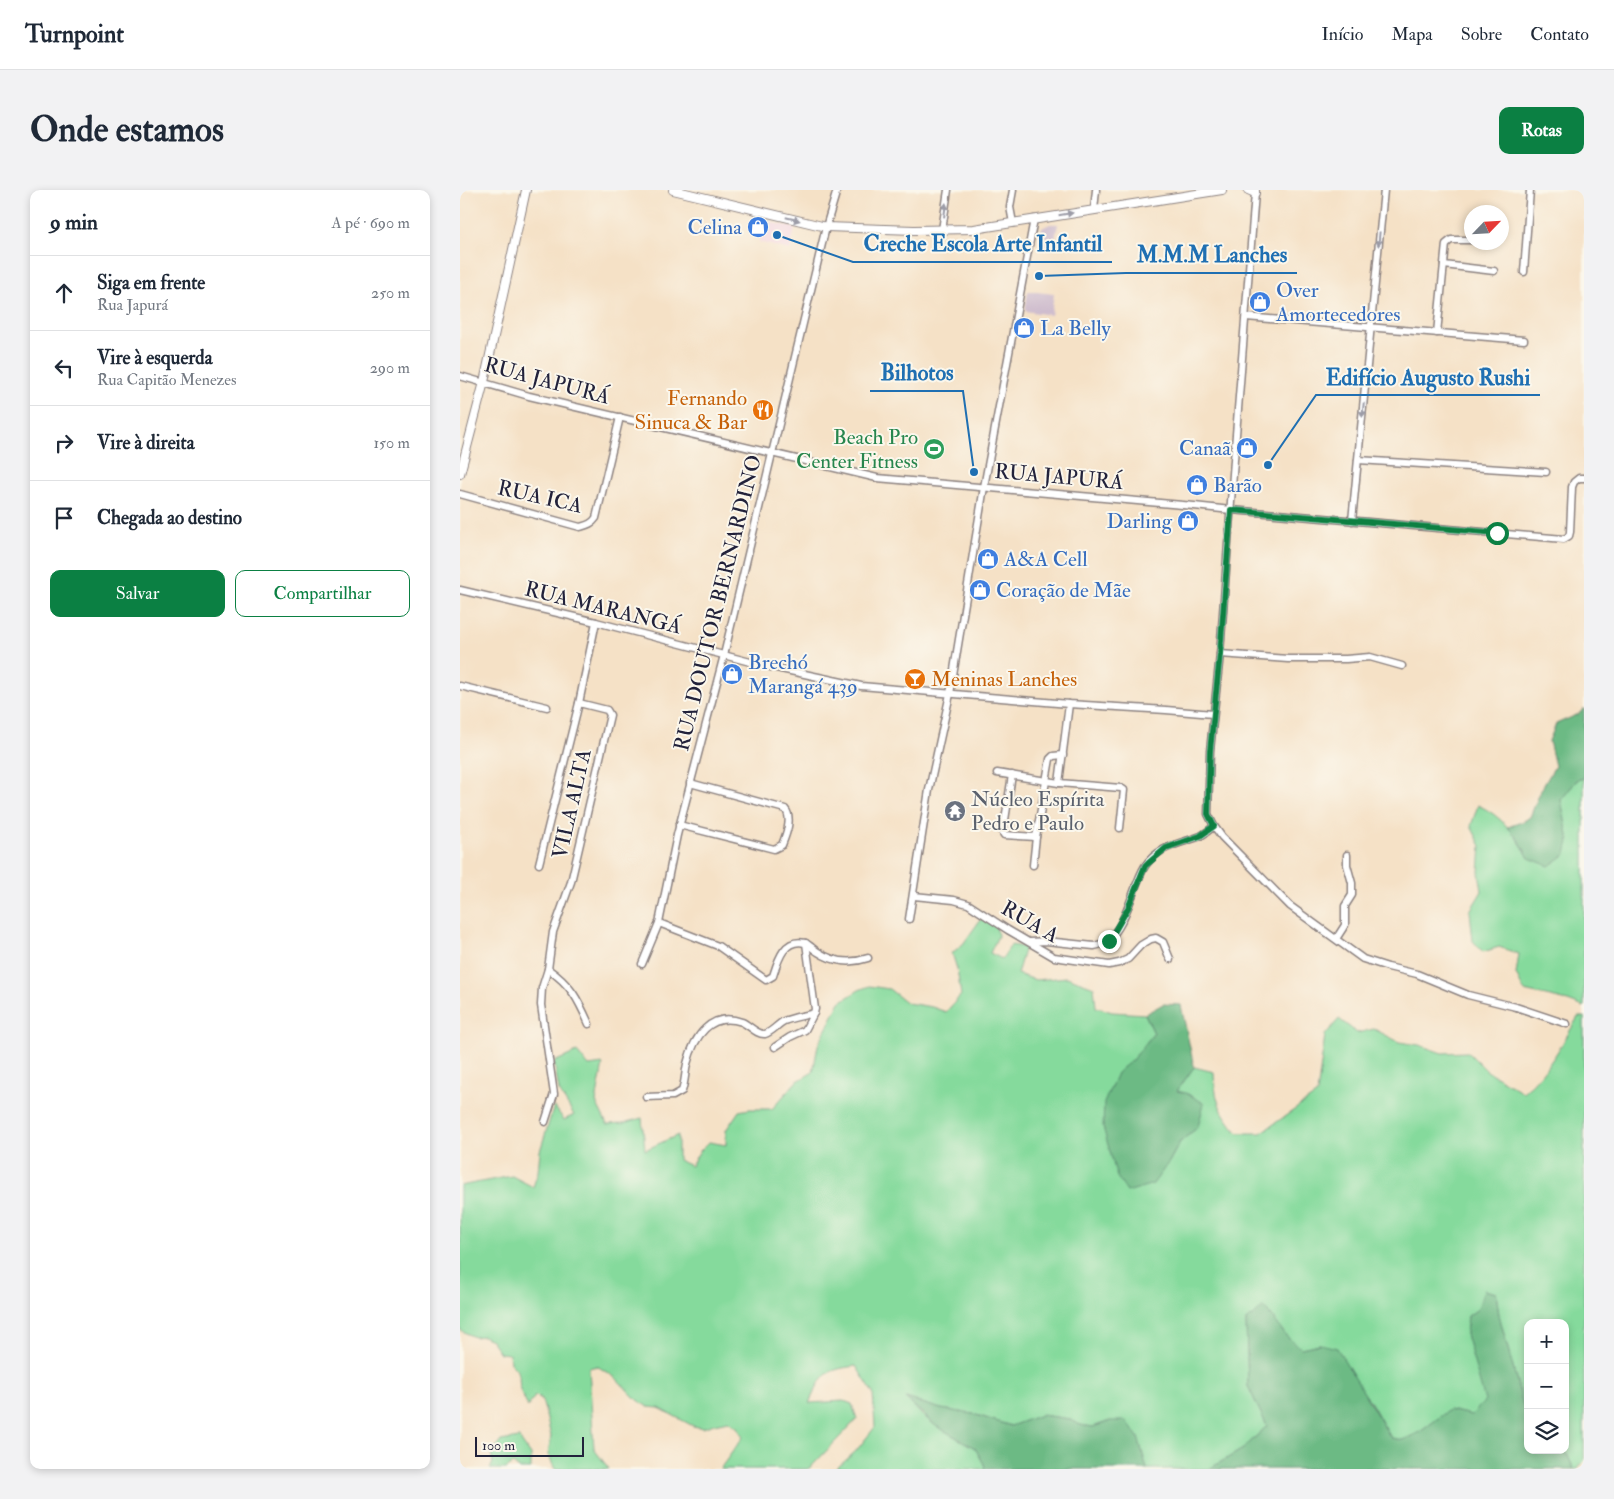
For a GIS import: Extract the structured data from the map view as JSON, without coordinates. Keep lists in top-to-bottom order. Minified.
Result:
{"streets":{"street":["RUA JAPURÁ","RUA ICA","RUA DOUTOR BERNARDINO","RUA MARANGÁ","VILA ALTA","RUA A"]},"crossings":[["RUA JAPURÁ","RUA ICA"],["RUA JAPURÁ","RUA DOUTOR BERNARDINO"],["RUA DOUTOR BERNARDINO","RUA MARANGÁ"],["RUA MARANGÁ","VILA ALTA"]],"places":{"shop":["Celina","Over Amortecedores","La Belly","Canaã","Barão","Darling","A&A Cell","Coração de Mãe","Brechó Marangá 439"],"other":["Creche Escola Arte Infantil","M.M.M Lanches","Edifício Augusto Rushi","Bilhotos"],"restaurant":["Fernando Sinuca & Bar"],"sports":["Beach Pro Center Fitness"],"bar":["Meninas Lanches"],"temple":["Núcleo Espírita Pedro e Paulo"]},"scale_bar":"100 m","north":"top right","page":{"header":"Turnpoint","nav":["Início","Mapa","Sobre","Contato"],"buttons":["Rotas",["Salvar","Compartilhar"]],"title":"Onde estamos","heading":["9 min","A pé · 690 m"],"list":[["Siga em frente","Rua Japurá","250 m"],["Vire à esquerda","Rua Capitão Menezes","290 m"],["Vire à direita","150 m"],"Chegada ao destino"],"map_buttons":["+","−"],"scale":"100 m"}}
